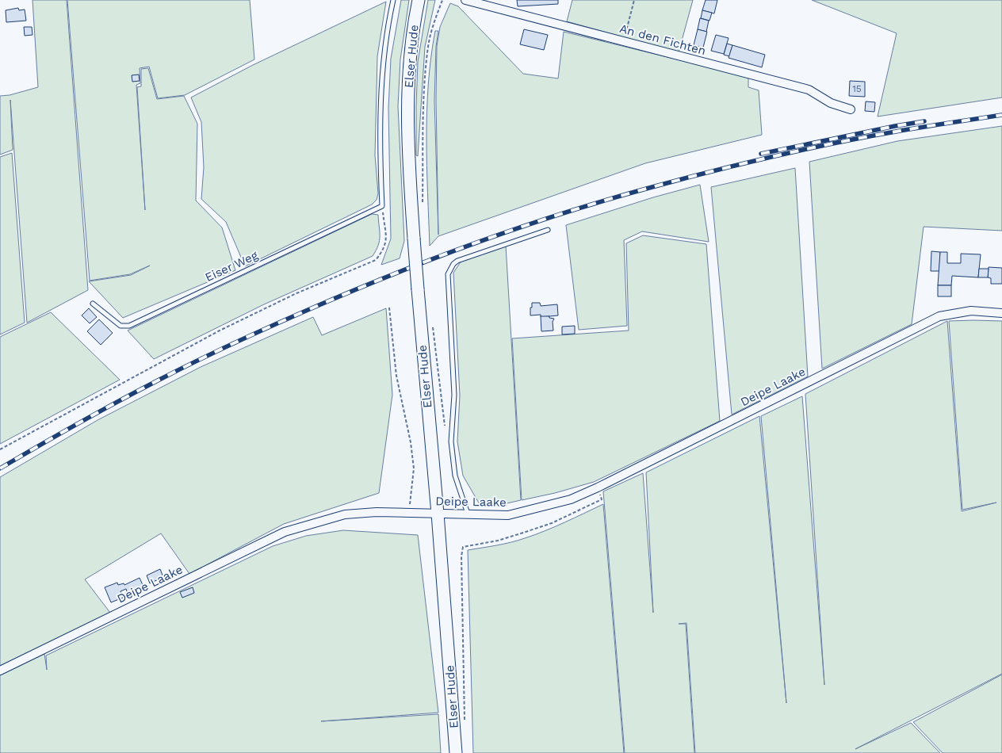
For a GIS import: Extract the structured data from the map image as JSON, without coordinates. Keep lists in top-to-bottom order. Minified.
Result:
{"streets":{"street":["An den Fichten","Elser Hude","Deipe Laake"],"lane":["Eiser Weg"]},"crossings":[["Elser Hude","Deipe Laake"]],"house_numbers":["15"]}
